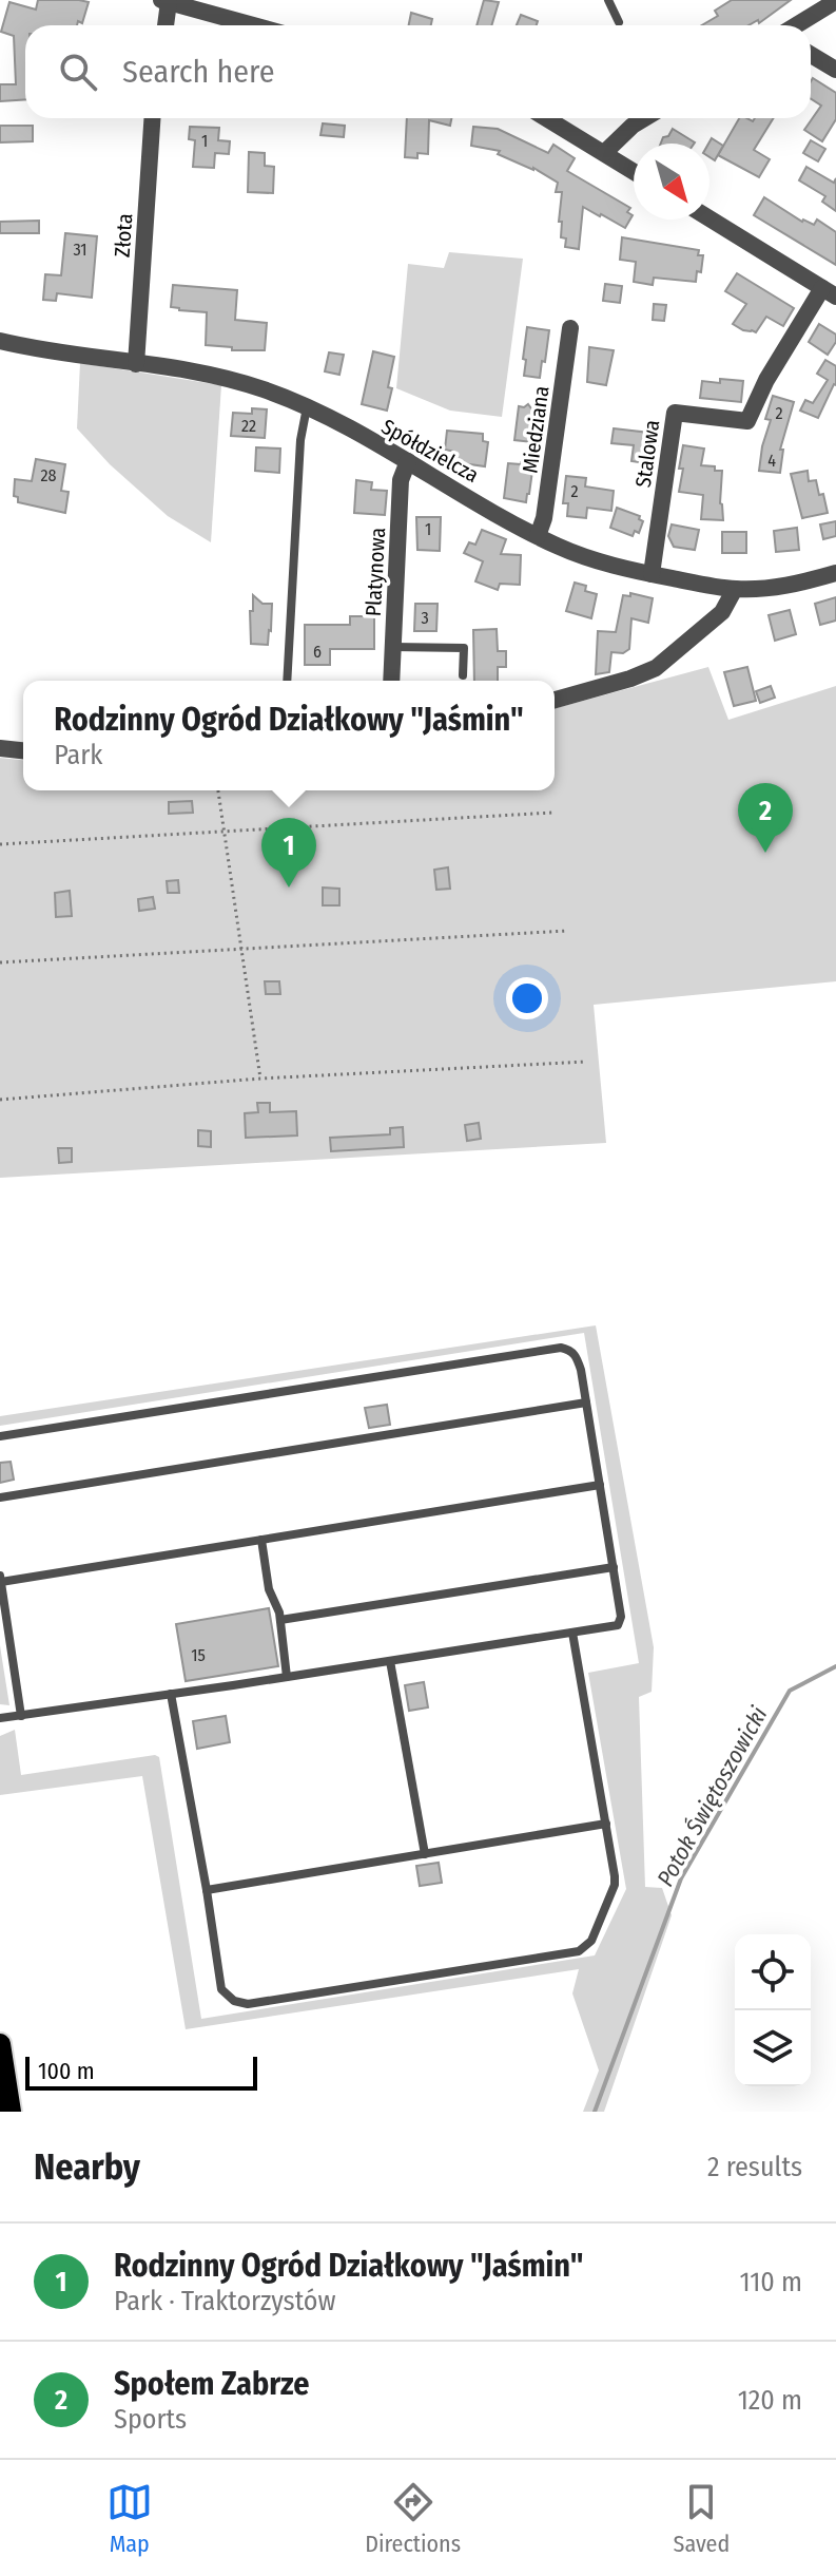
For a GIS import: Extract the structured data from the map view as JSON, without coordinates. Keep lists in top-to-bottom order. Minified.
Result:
{"streets":{"street":["Złota","Miedziana","Spółdzielcza","Stalowa","Platynowa"]},"crossings":[["Złota","Spółdzielcza"],["Miedziana","Spółdzielcza"],["Spółdzielcza","Stalowa"],["Spółdzielcza","Platynowa"]],"water":["Potok Świętoszowicki"],"house_numbers":["1","31","2","22","4","28","2","1","3","6","15"],"scale_bar":"100 m","north":"bottom right","page":{"search":"Search here","popup":["Rodzinny Ogród Działkowy \"Jaśmin\"","Park"],"pins":["2","1"],"scale":"100 m","heading":["Nearby","2 results"],"list":[{"mark":"1","name":"Rodzinny Ogród Działkowy \"Jaśmin\"","note":"Park · Traktorzystów","value":"110 m"},{"mark":"2","name":"Społem Zabrze","note":"Sports","value":"120 m"}],"nav":["Map","Directions","Saved"]}}
